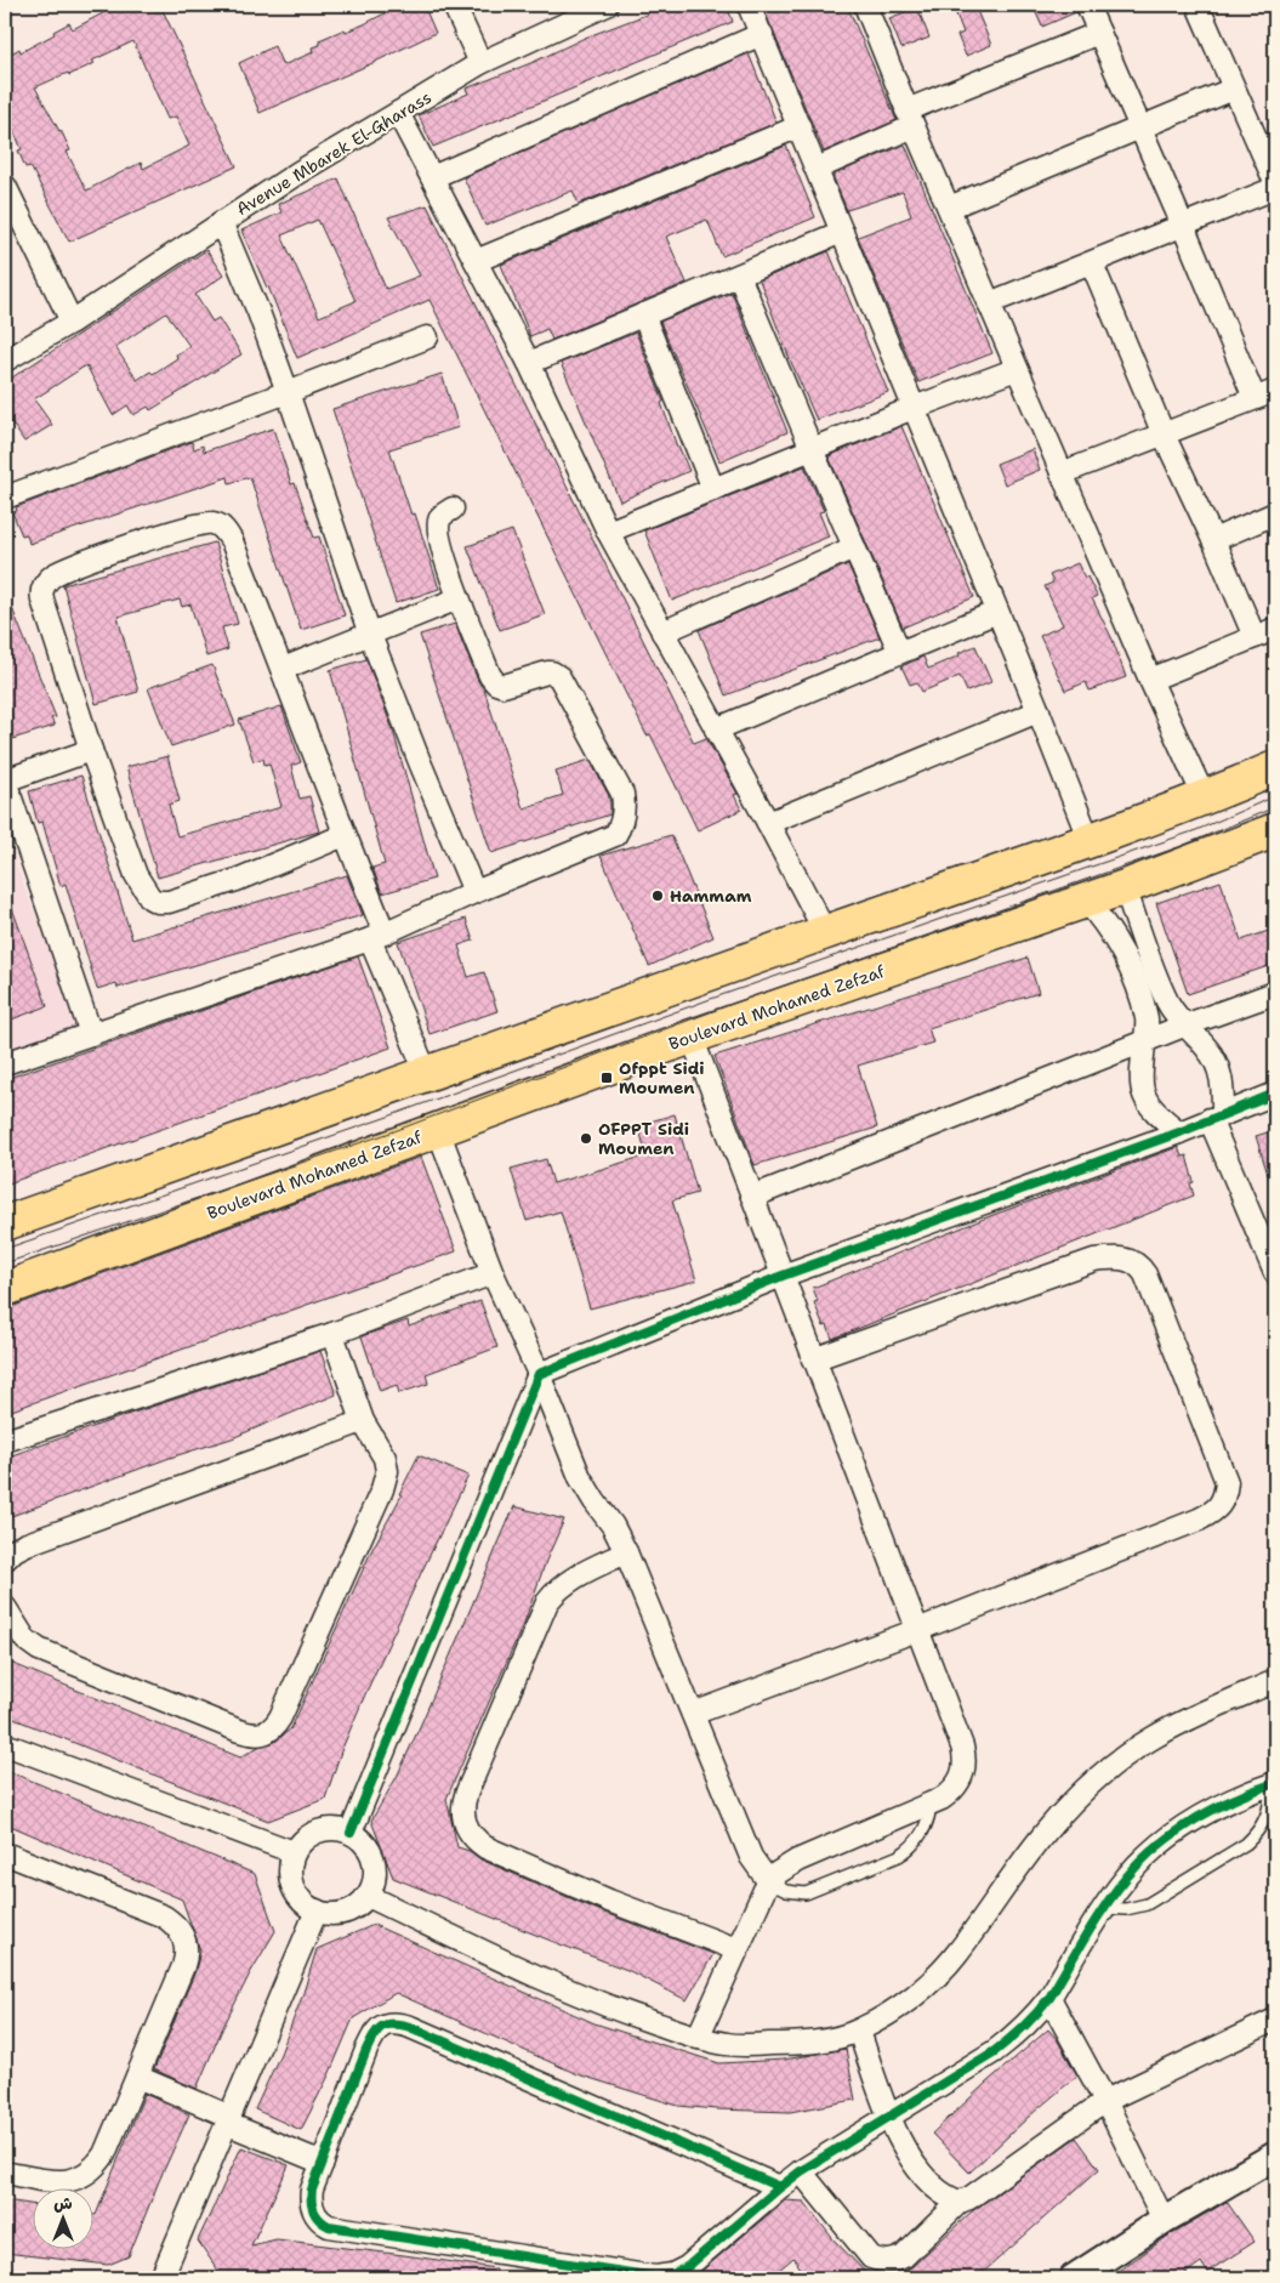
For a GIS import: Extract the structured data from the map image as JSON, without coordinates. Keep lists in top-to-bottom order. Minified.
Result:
{"streets":{"main road":["Boulevard Mohamed Zefzaf"],"street":["Avenue Mbarek El-Gharass"]},"places":{"other":["Hammam","OFPPT Sidi Moumen"],"transit":["Ofppt Sidi Moumen"]},"north":"top"}
